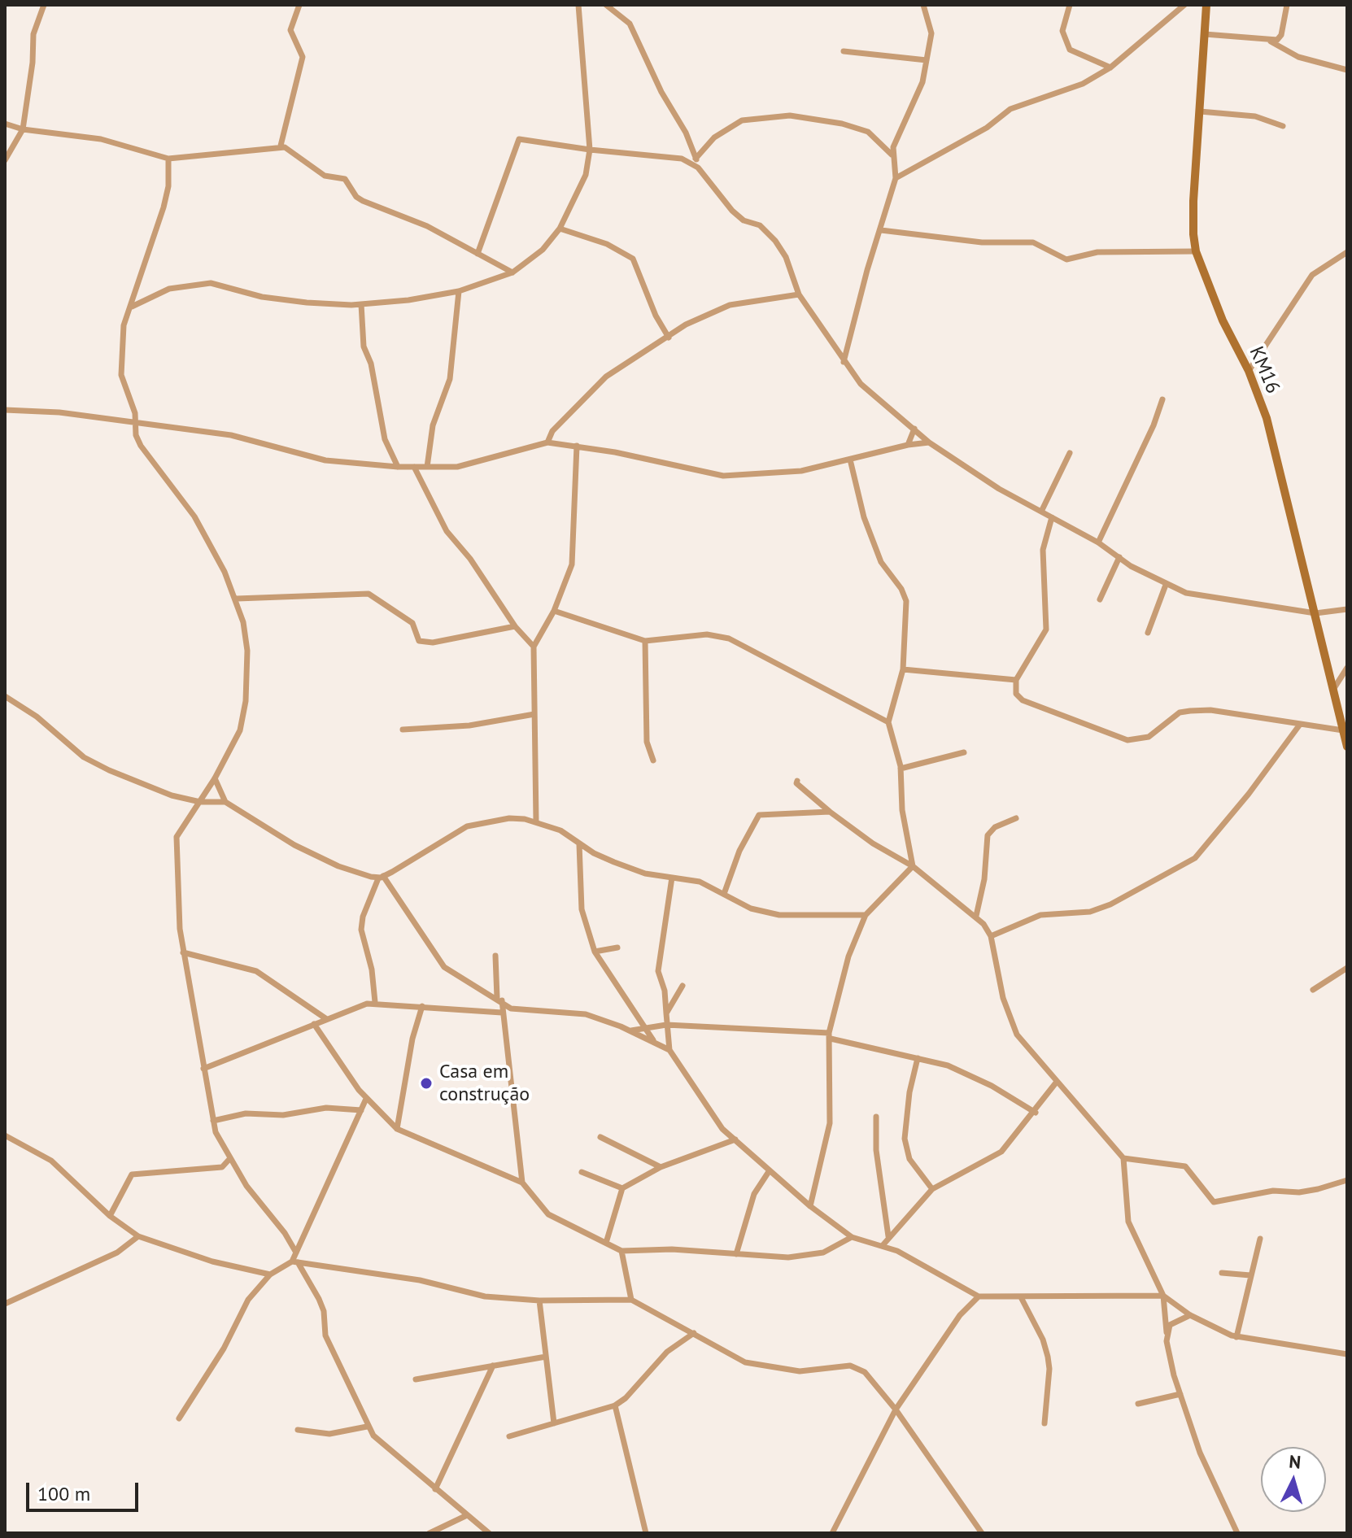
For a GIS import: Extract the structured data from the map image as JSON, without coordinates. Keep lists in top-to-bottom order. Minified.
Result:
{"streets":{"street":["KM16"]},"places":["Casa em construção"],"scale_bar":"100 m","north":"top"}
